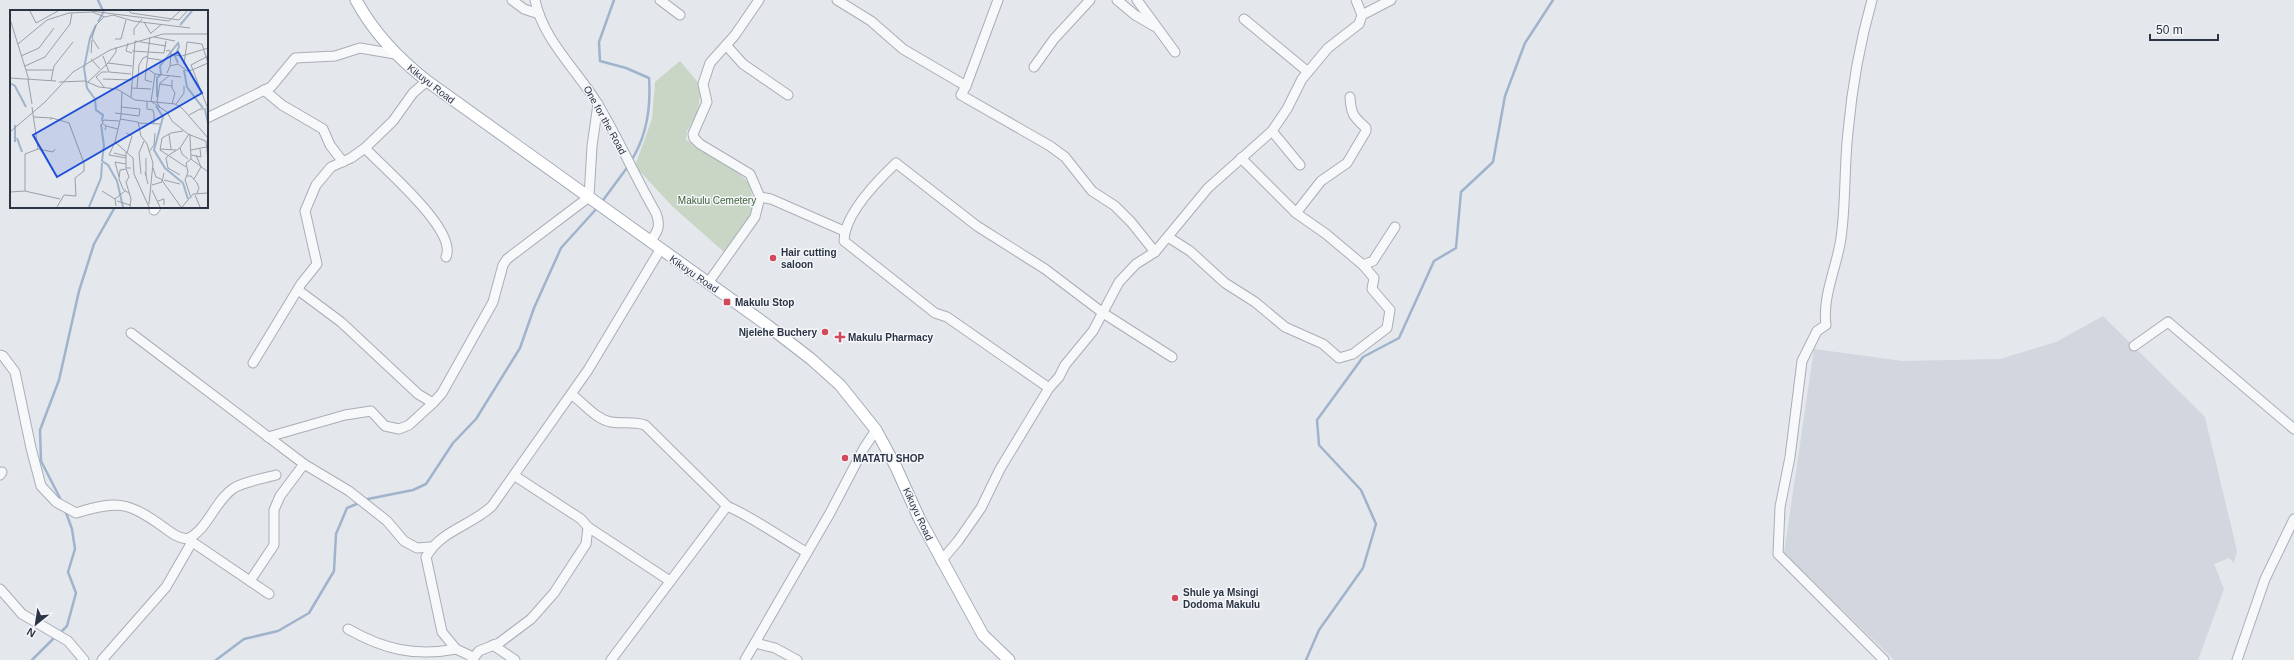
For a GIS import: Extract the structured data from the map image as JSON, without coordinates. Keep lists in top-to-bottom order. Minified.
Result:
{"streets":{"main road":["Kikuyu Road"],"street":["One for the Road"]},"crossings":[["Kikuyu Road","One for the Road"]],"parks":["Makulu Cemetery"],"places":{"other":["Hair cutting saloon","Njelehe Buchery","MATATU SHOP","Shule ya Msingi Dodoma Makulu"],"transit":["Makulu Stop"],"health":["Makulu Pharmacy"]},"scale_bar":"50 m","north":"bottom left"}
